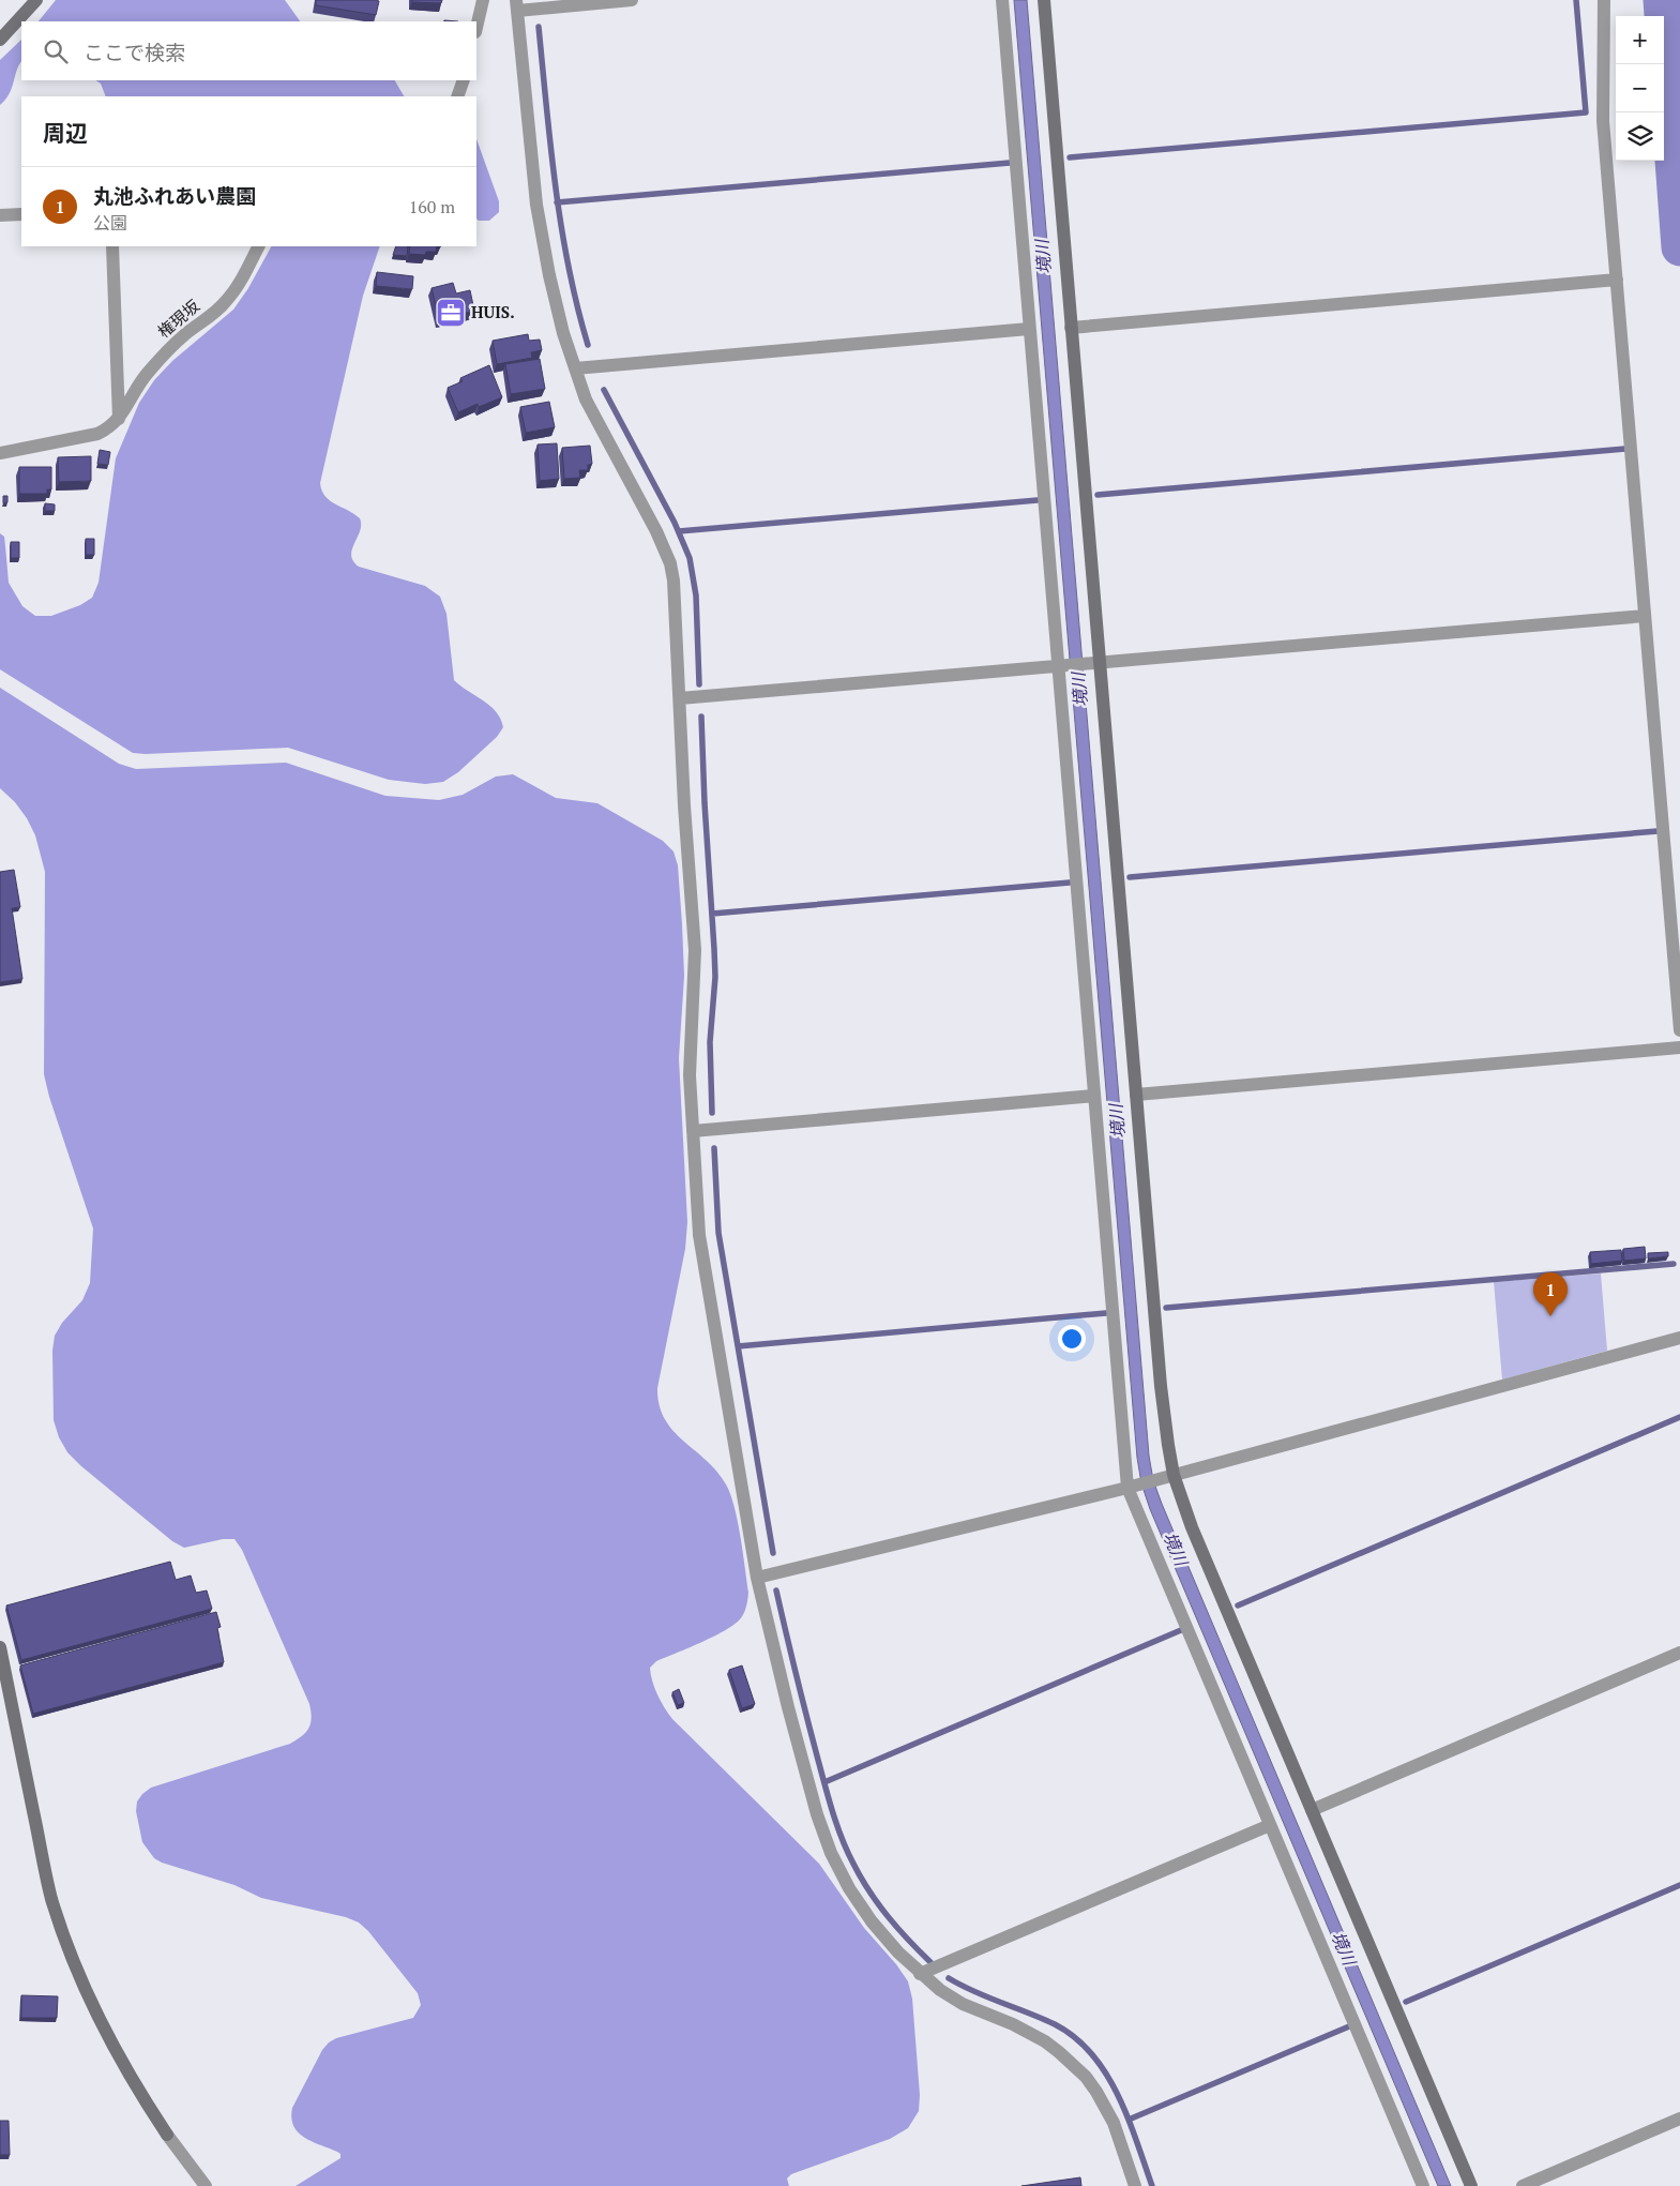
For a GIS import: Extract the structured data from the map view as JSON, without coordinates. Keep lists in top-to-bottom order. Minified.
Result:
{"streets":{"street":["権現坂"]},"water":["境川"],"places":{"office":["HUIS."]},"page":{"map_buttons":["+","−"],"search":"ここで検索","heading":"周辺","list":[{"mark":"1","name":"丸池ふれあい農園","note":"公園","value":"160 m"}],"pins":"1"}}
